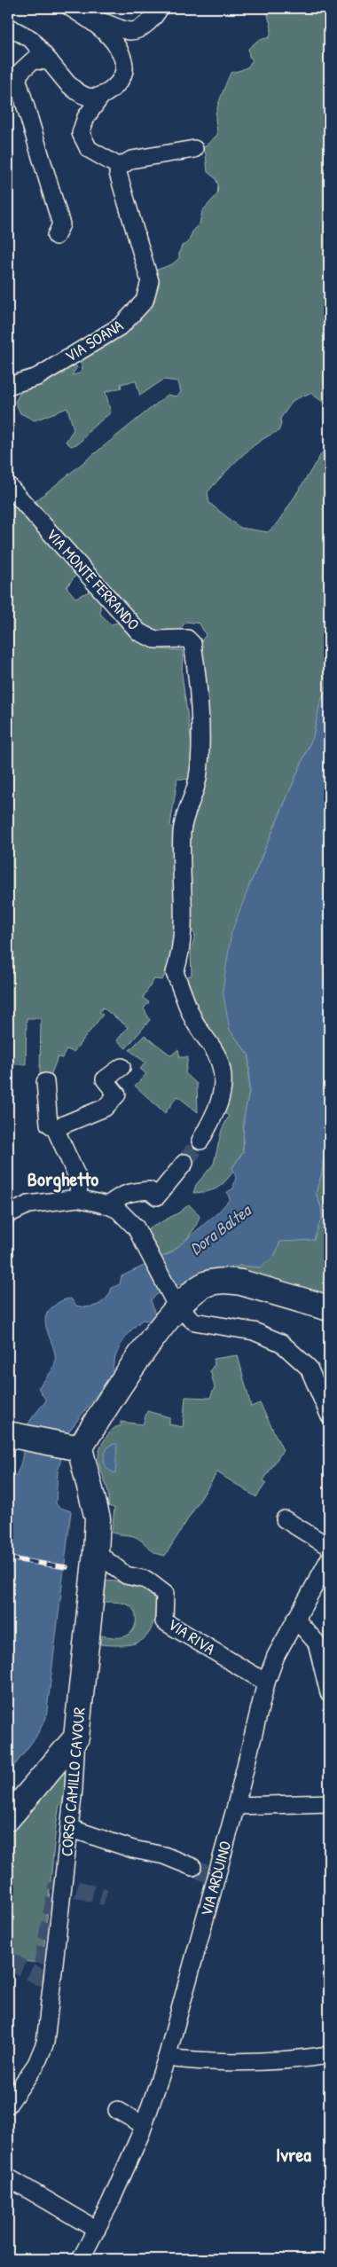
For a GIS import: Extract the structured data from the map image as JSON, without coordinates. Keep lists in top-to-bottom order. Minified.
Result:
{"streets":{"main road":["CORSO CAMILLO CAVOUR"],"street":["VIA SOANA","VIA MONTE FERRANDO","VIA RIVA","VIA ARDUINO"]},"crossings":[["VIA RIVA","CORSO CAMILLO CAVOUR"],["VIA RIVA","VIA ARDUINO"]],"districts":["Borghetto","Ivrea"],"water":["Dora Baltea"]}
